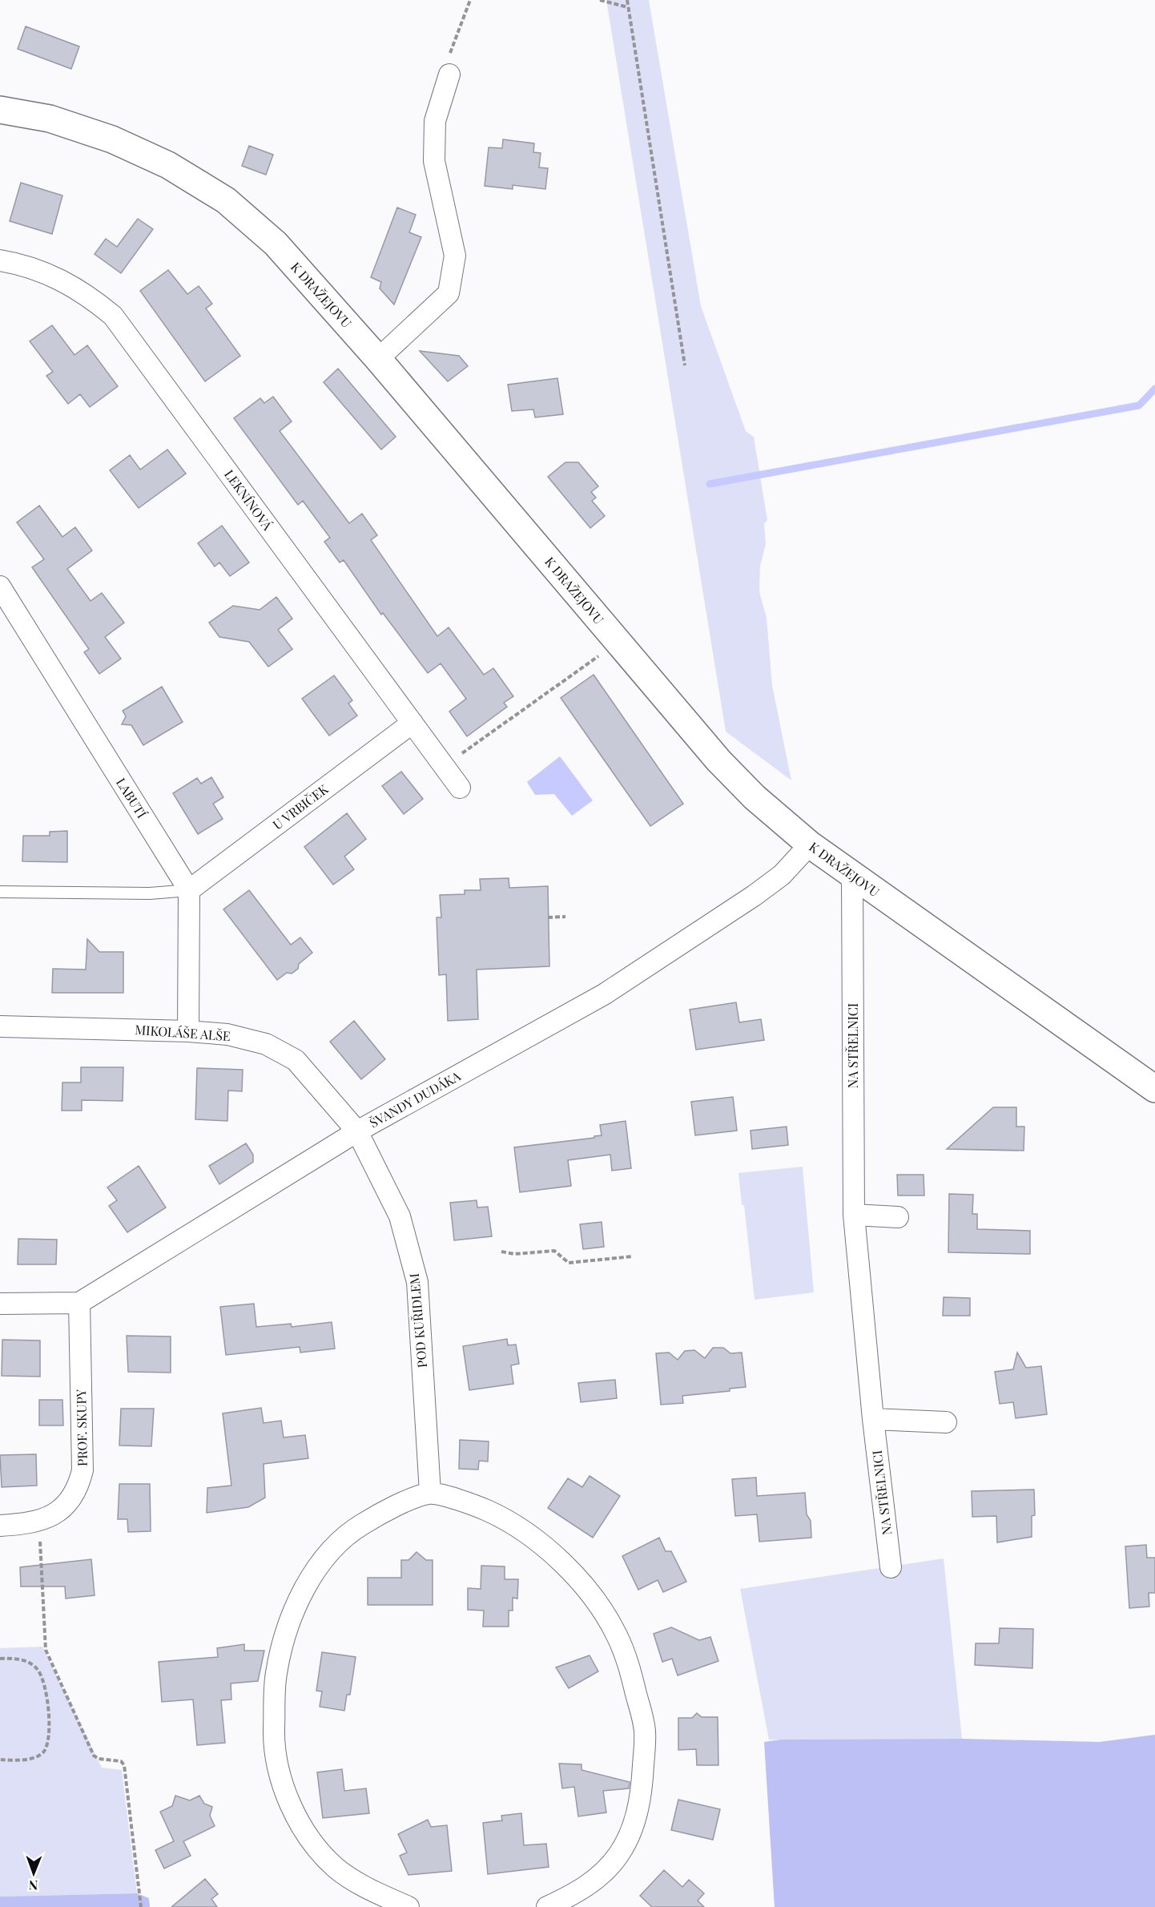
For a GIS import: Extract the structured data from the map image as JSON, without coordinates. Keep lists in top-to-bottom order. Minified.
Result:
{"streets":{"street":["K DRAŽEJOVU","LEKNÍNOVÁ","LABUTÍ","U VRBIČEK","MIKOLÁŠE ALŠE","NA STŘELNICI","ŠVANDY DUDÁKA","POD KUŘIDLEM","PROF. SKUPY"]},"crossings":[["K DRAŽEJOVU","NA STŘELNICI"],["K DRAŽEJOVU","ŠVANDY DUDÁKA"],["LEKNÍNOVÁ","U VRBIČEK"],["LABUTÍ","U VRBIČEK"],["MIKOLÁŠE ALŠE","ŠVANDY DUDÁKA"],["MIKOLÁŠE ALŠE","POD KUŘIDLEM"],["ŠVANDY DUDÁKA","POD KUŘIDLEM"],["ŠVANDY DUDÁKA","PROF. SKUPY"]],"north":"bottom"}
